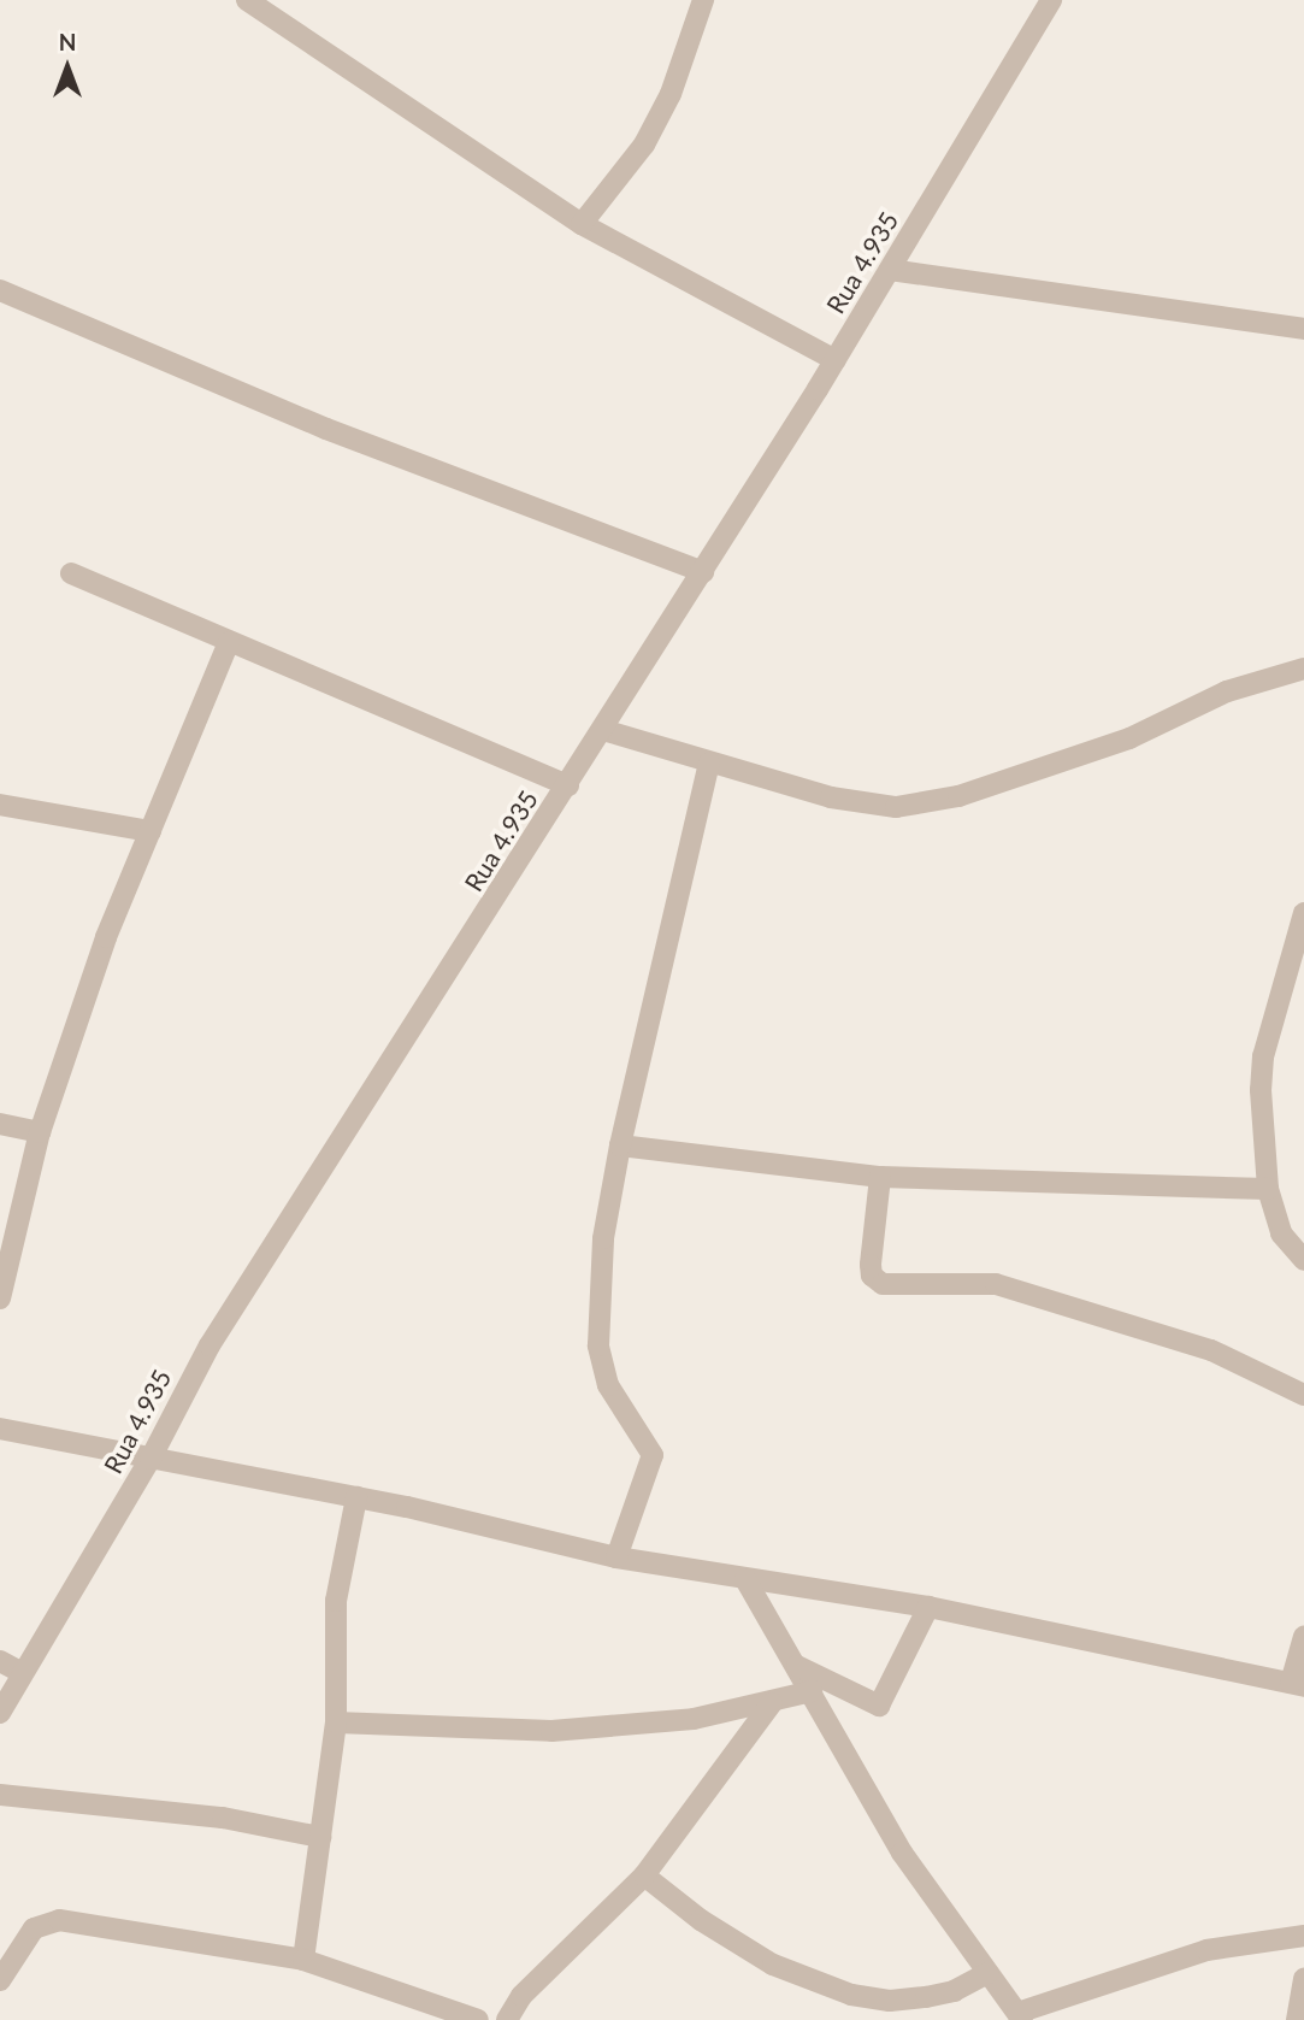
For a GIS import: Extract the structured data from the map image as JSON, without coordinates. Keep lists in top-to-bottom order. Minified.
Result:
{"streets":{"street":["Rua 4.935"]},"north":"top"}
